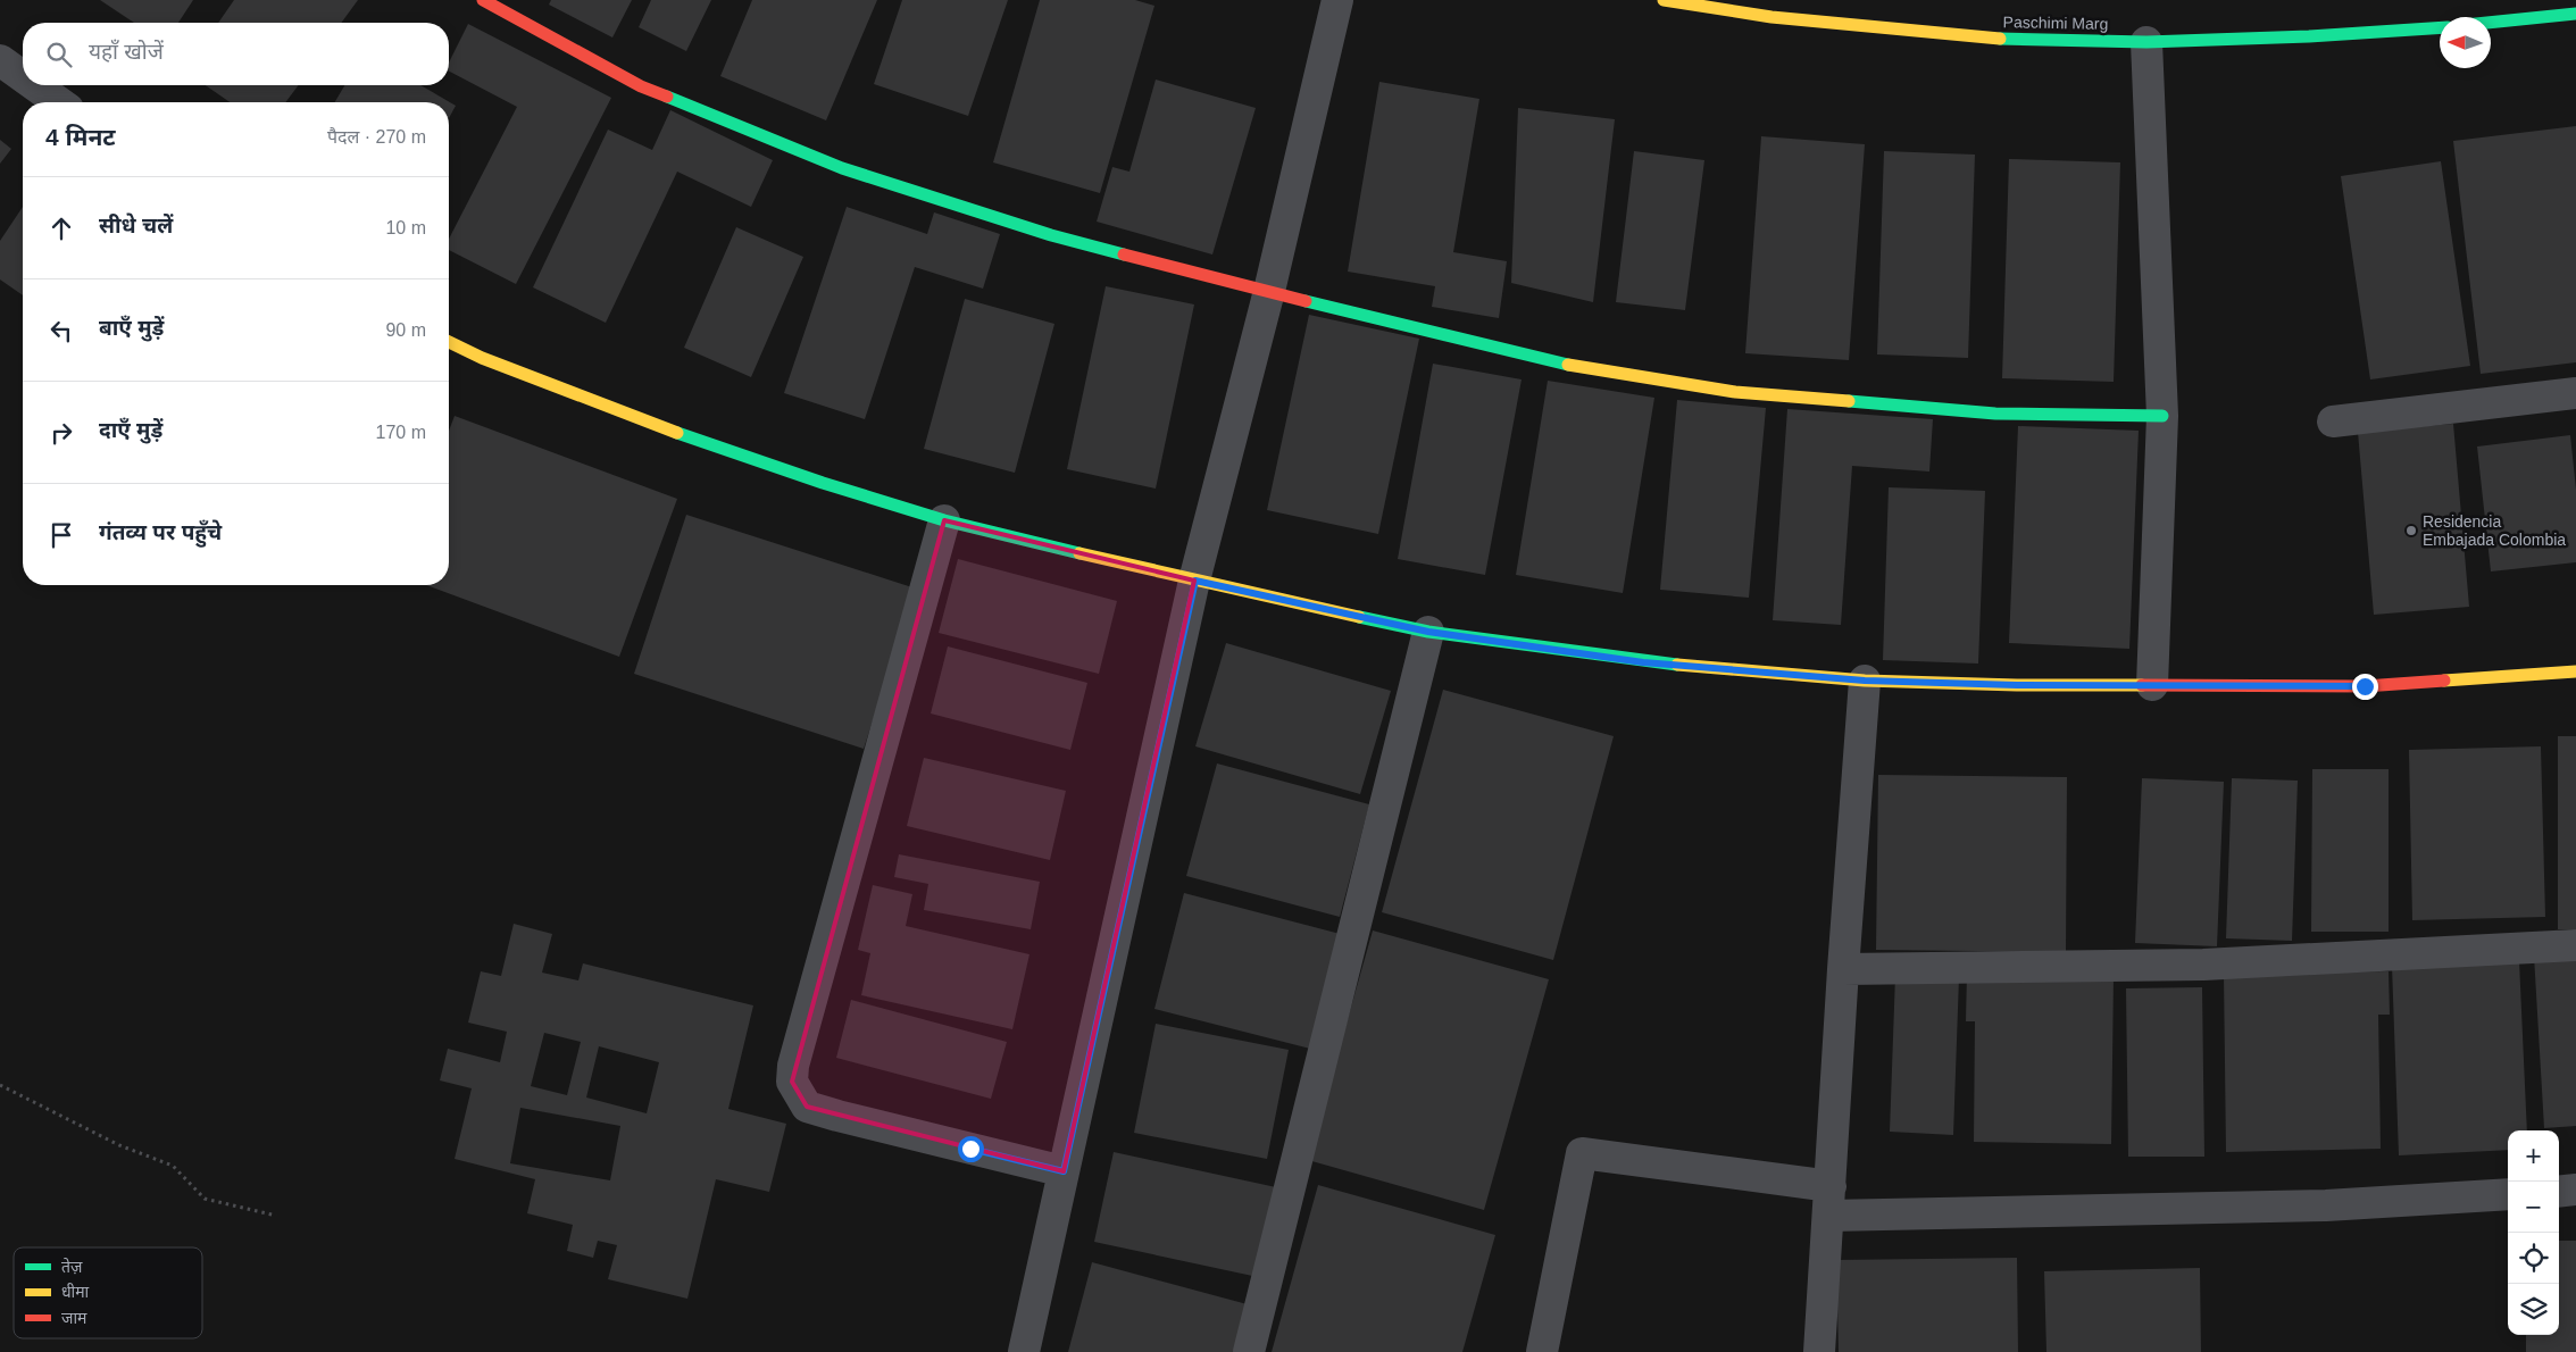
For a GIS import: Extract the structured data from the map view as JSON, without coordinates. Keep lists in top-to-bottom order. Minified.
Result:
{"streets":{"street":["Paschimi Marg"]},"places":["Residencia Embajada Colombia"],"legend":["तेज़","धीमा","जाम"],"north":"left","page":{"search":"यहाँ खोजें","heading":["4 मिनट","पैदल · 270 m"],"list":[["सीधे चलें","10 m"],["बाएँ मुड़ें","90 m"],["दाएँ मुड़ें","170 m"],"गंतव्य पर पहुँचे"],"map_buttons":["+","−"]}}
